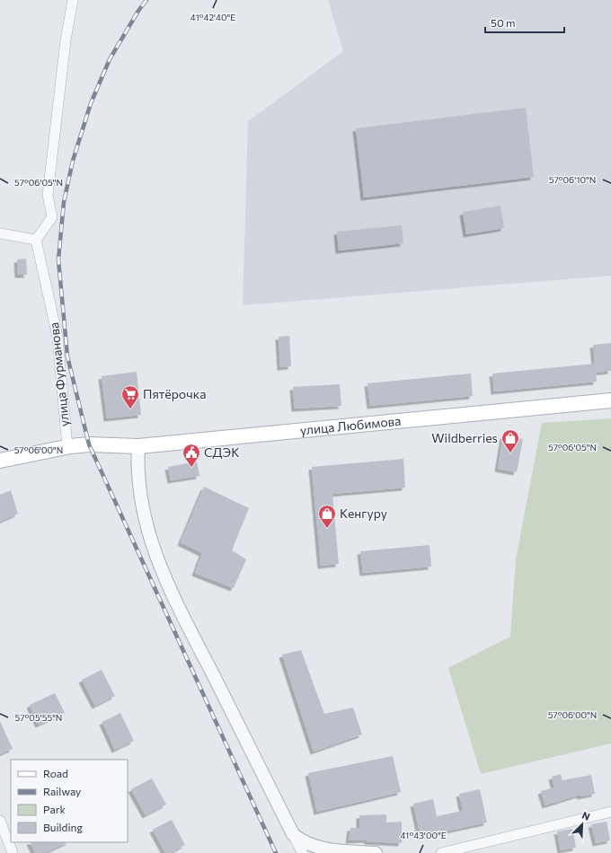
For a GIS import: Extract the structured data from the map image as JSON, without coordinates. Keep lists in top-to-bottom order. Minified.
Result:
{"streets":{"main road":["улица Любимова"],"street":["улица Фурманова"]},"crossings":[["улица Фурманова","улица Любимова"]],"places":{"supermarket":["Пятёрочка"],"shop":["Wildberries","Кенгуру"],"public building":["СДЭК"]},"legend":["Road","Railway","Park","Building"],"scale_bar":"50 m","north":"top right","coordinates":["41°42'40\"E","57°06'10\"N","57°06'05\"N","57°06'00\"N","57°05'55\"N","41°43'00\"E"]}
